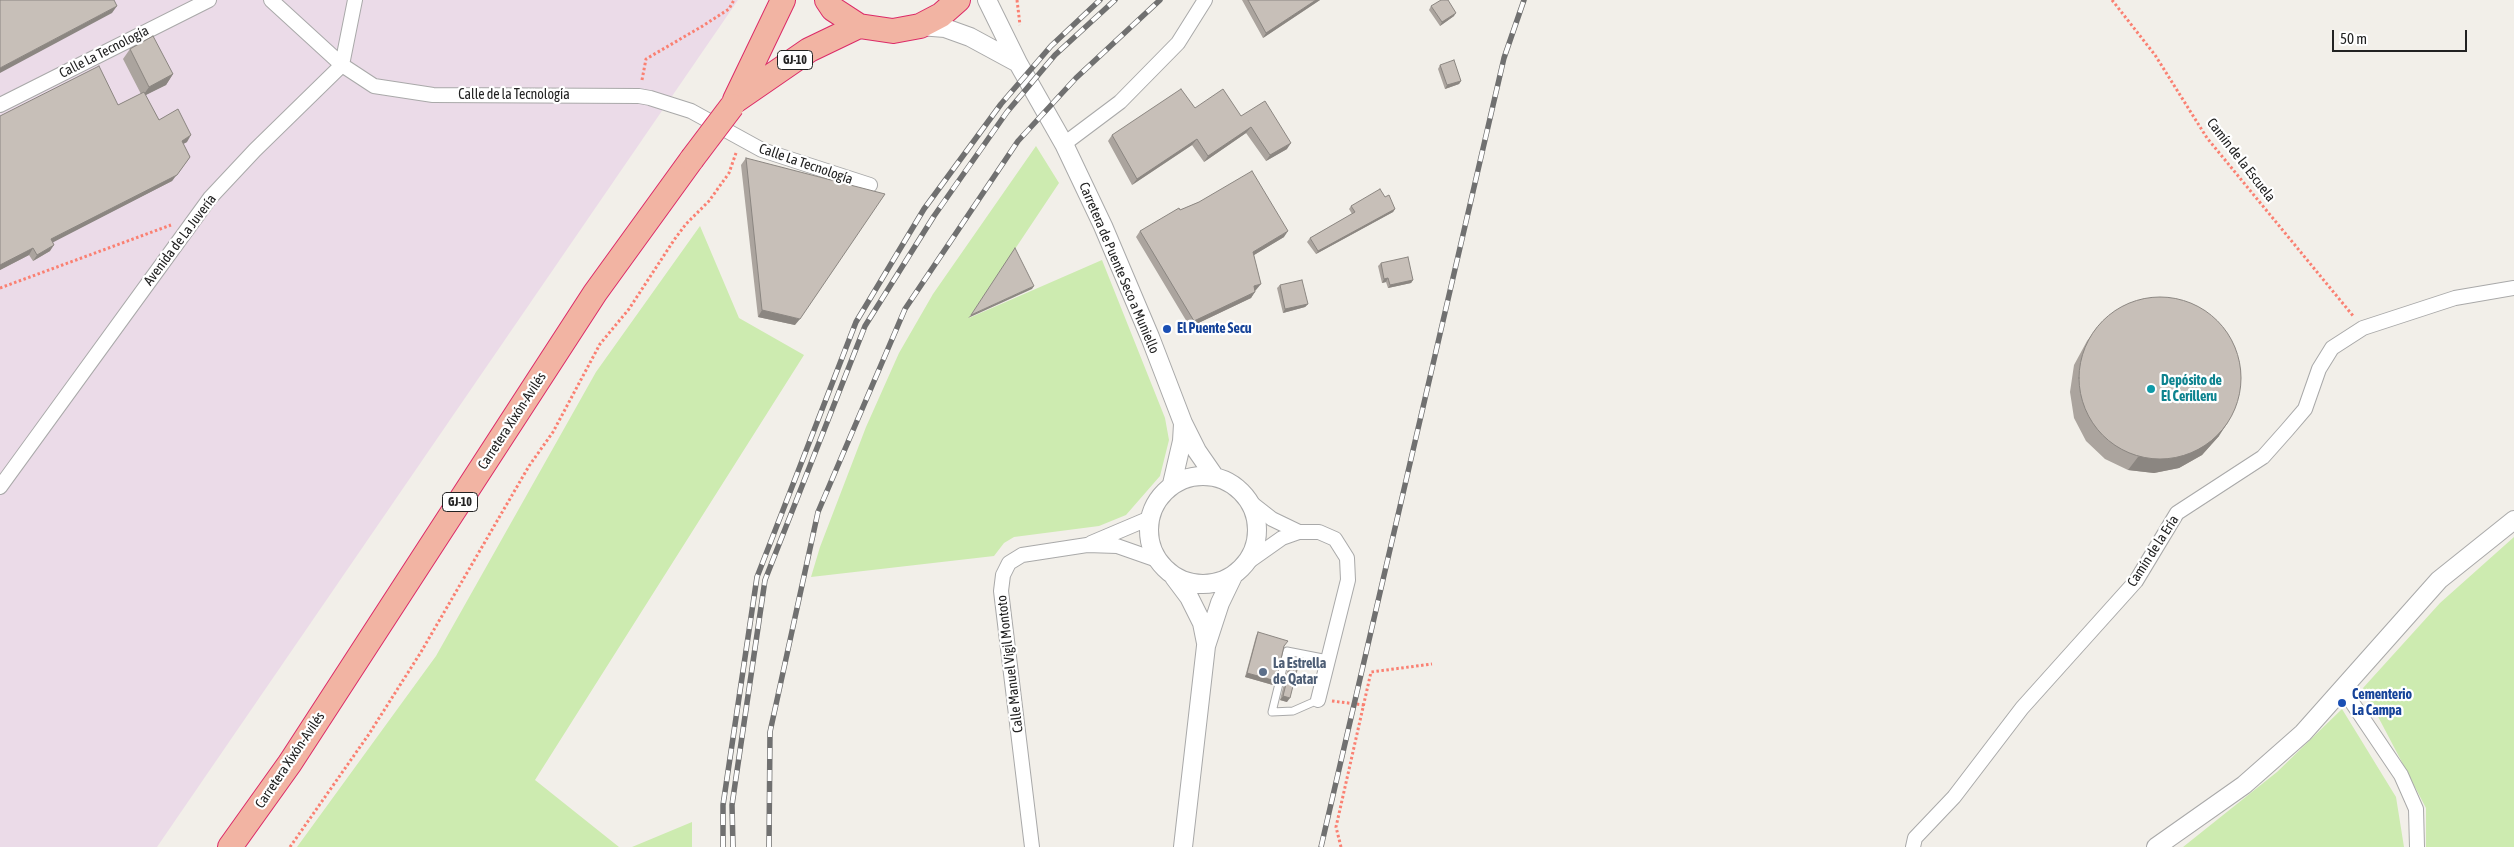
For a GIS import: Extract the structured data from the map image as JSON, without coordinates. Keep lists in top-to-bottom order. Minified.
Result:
{"streets":{"highway":["GJ-10","Carretera Xixón-Avilés"],"street":["Calle La Tecnología","Calle de la Tecnología","Avenida de La Juvería","Carretera de Puente Seco a Muniello","Camín de la Ería","Calle Manuel Vigil Montoto"],"path":["Camín de la Escuela"]},"crossings":[["Calle La Tecnología","Calle de la Tecnología"],["Calle de la Tecnología","Avenida de La Juvería"],["Camín de la Escuela","Camín de la Ería"],["Carretera de Puente Seco a Muniello","Calle Manuel Vigil Montoto"]],"places":["El Puente Secu","Depósito de El Cerilleru","La Estrella de Qatar","Cementerio La Campa"],"scale_bar":"50 m"}
